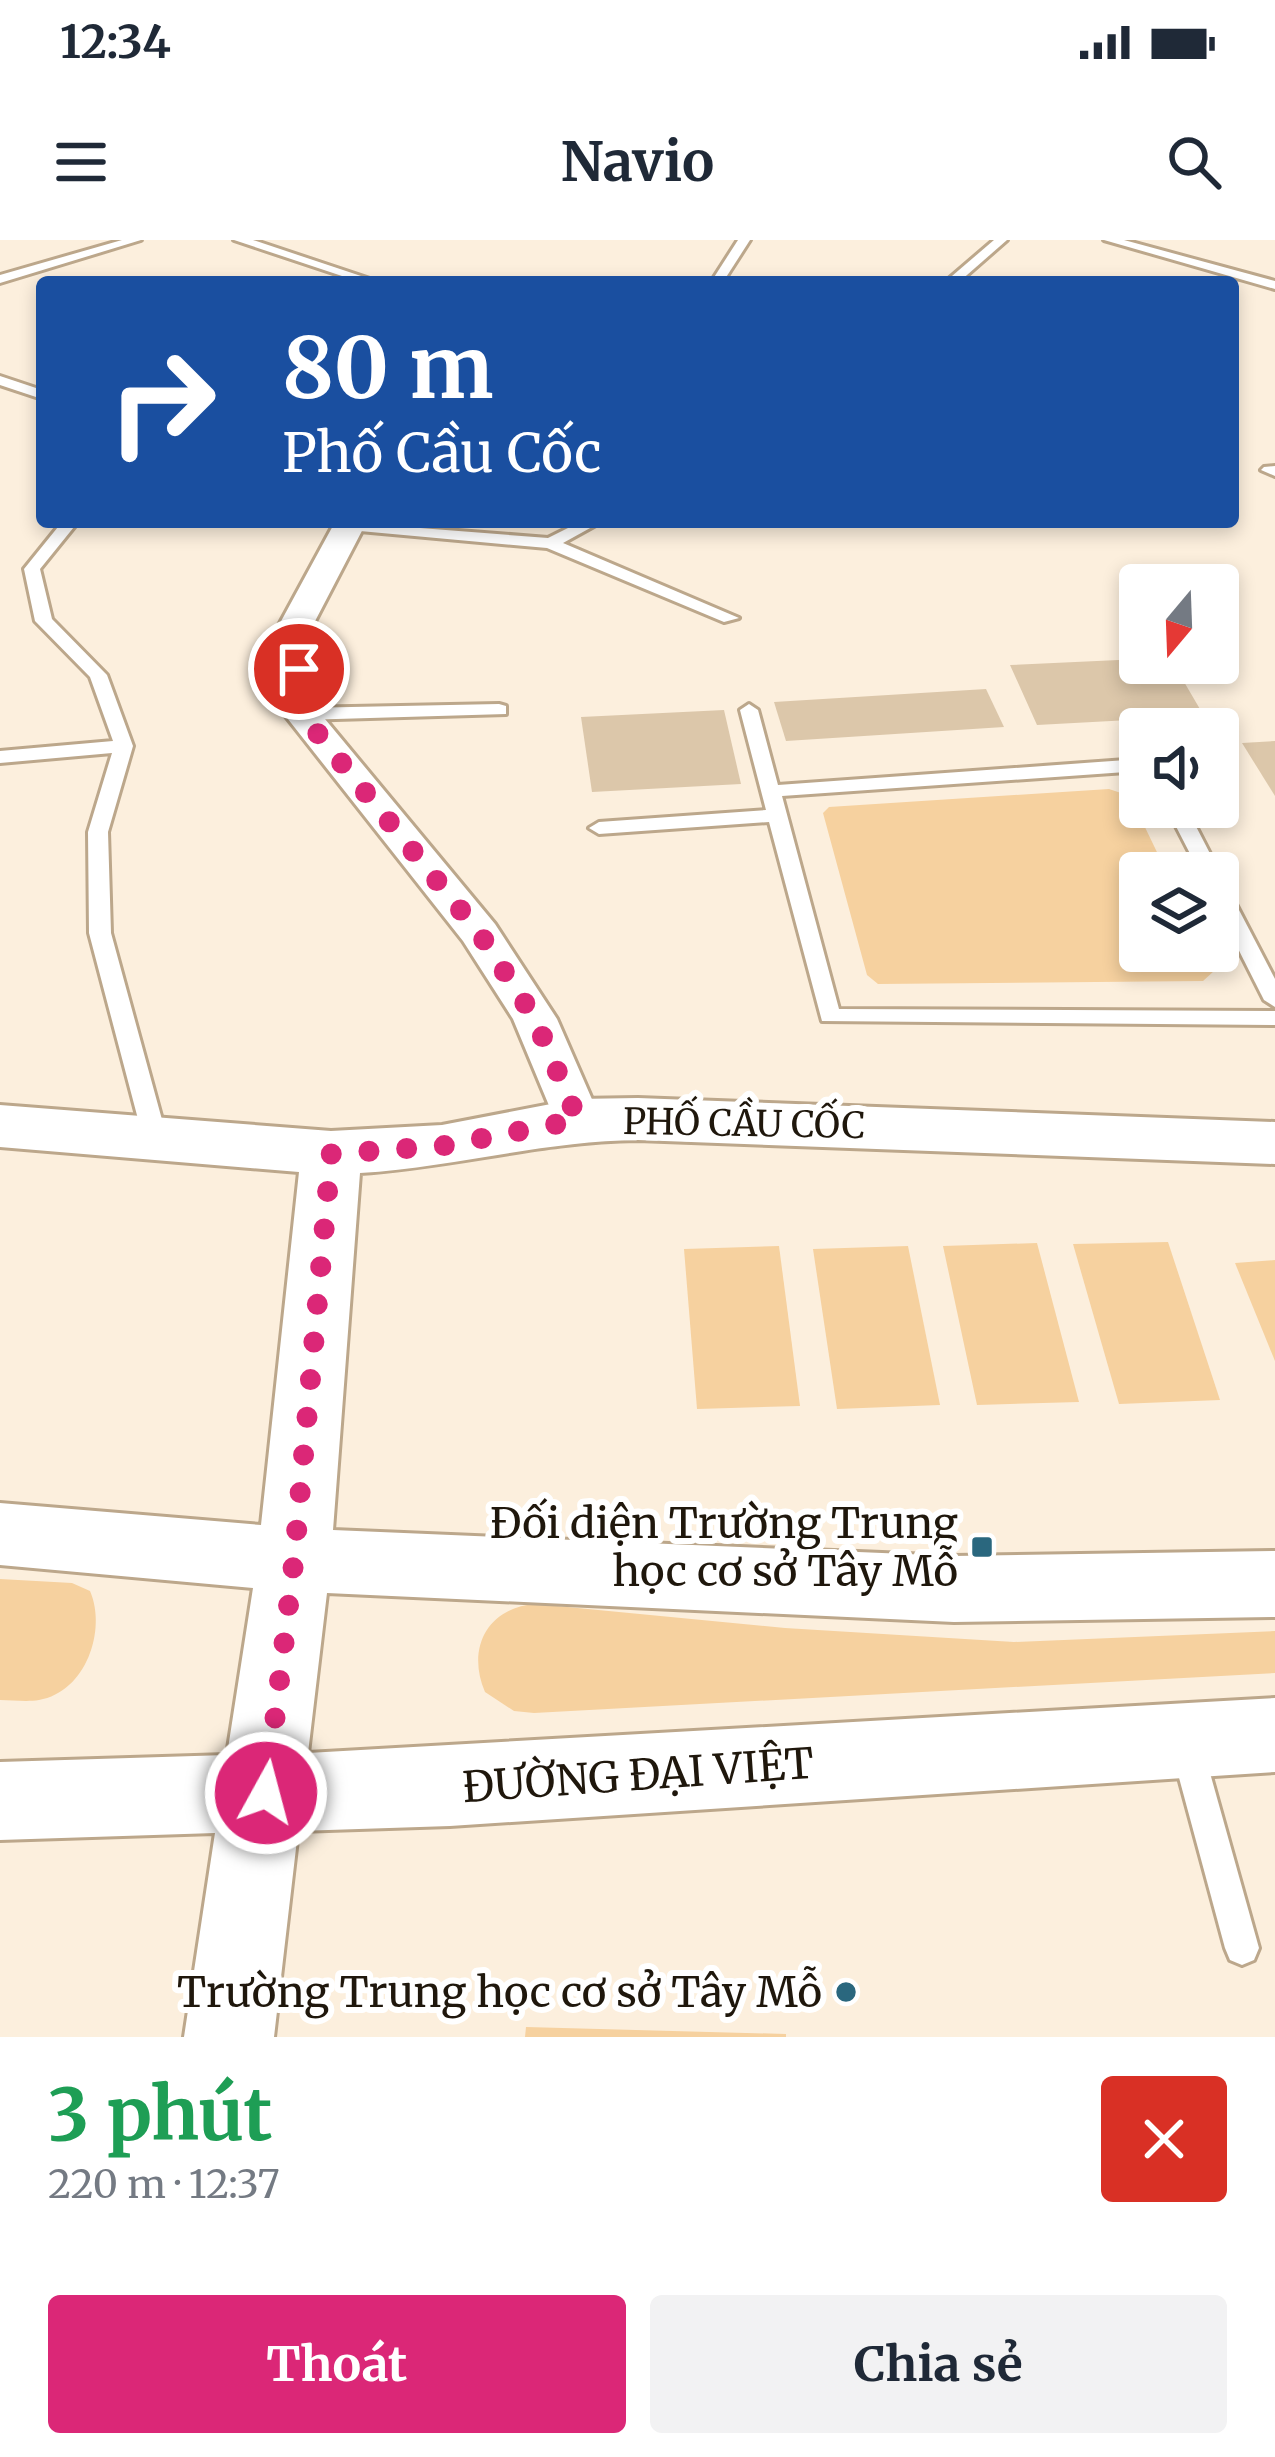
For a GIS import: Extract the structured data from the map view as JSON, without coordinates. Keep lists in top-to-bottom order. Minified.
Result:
{"streets":{"street":["PHỐ CẦU CỐC","ĐƯỜNG ĐẠI VIỆT"]},"places":{"transit":["Đối diện Trường Trung học cơ sở Tây Mỗ"],"other":["Trường Trung học cơ sở Tây Mỗ"]},"north":"bottom","page":{"status":"12:34","header":"Navio","turn":["80 m","Phố Cầu Cốc"],"heading":["3 phút","220 m · 12:37"],"buttons":["Thoát","Chia sẻ"]}}
